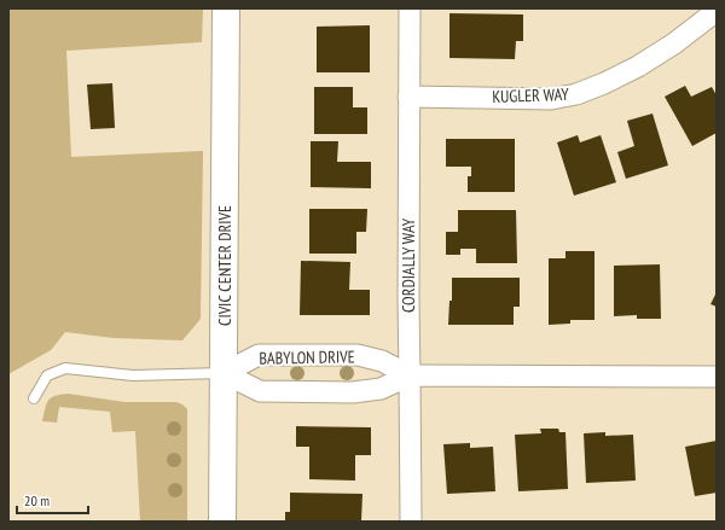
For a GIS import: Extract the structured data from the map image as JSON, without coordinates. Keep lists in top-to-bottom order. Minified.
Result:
{"streets":{"street":["KUGLER WAY","CIVIC CENTER DRIVE","CORDIALLY WAY","BABYLON DRIVE"]},"crossings":[["KUGLER WAY","CORDIALLY WAY"],["CIVIC CENTER DRIVE","BABYLON DRIVE"],["CORDIALLY WAY","BABYLON DRIVE"]],"scale_bar":"20 m"}
